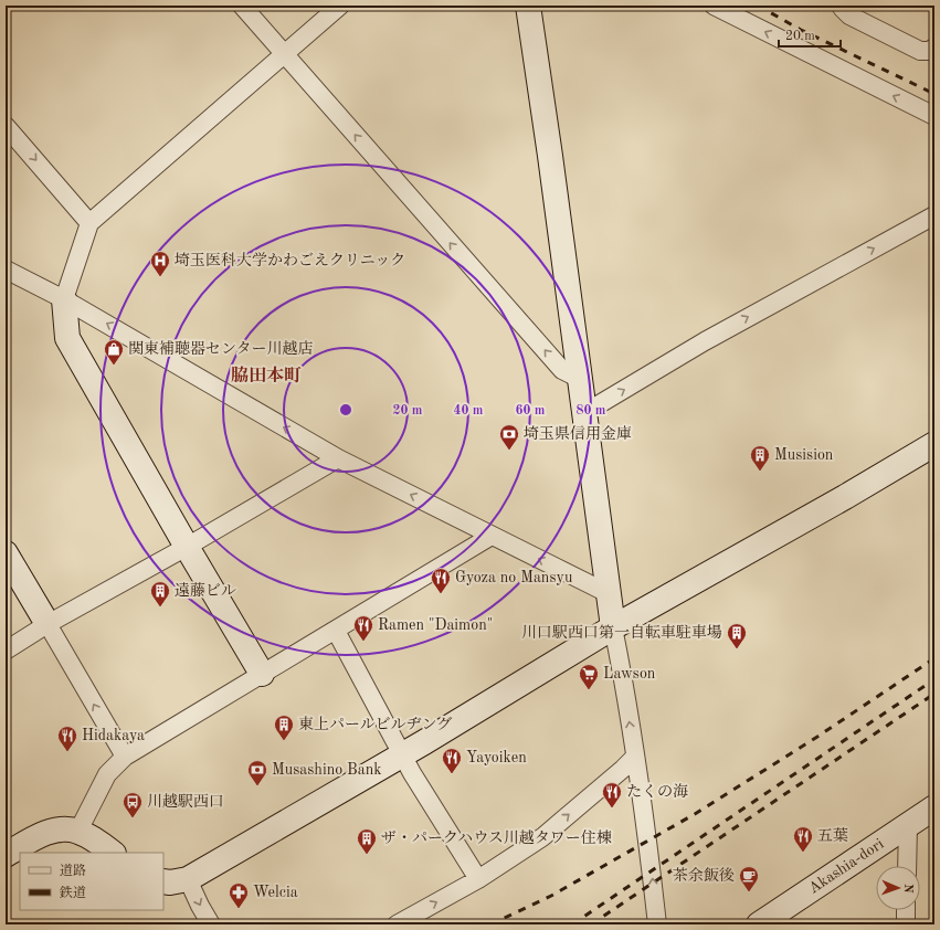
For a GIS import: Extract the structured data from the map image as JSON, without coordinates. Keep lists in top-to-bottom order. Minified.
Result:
{"streets":{"street":["Akashia-dori"]},"districts":["脇田本町"],"places":{"hospital":["埼玉医科大学かわごえクリニック"],"shop":["関東補聴器センター川越店"],"bank":["埼玉県信用金庫","Musashino Bank"],"building":["Musision","遠藤ビル","川口駅西口第一自転車駐車場","東上パールビルヂング","ザ・パークハウス川越タワー住棟"],"restaurant":["Gyoza no Mansyu","Ramen \"Daimon\"","Hidakaya","Yayoiken","たくの海","五葉"],"supermarket":["Lawson"],"bus stop":["川越駅西口"],"cafe":["茶余飯後"],"pharmacy":["Welcia"]},"legend":["道路","鉄道"],"scale_bar":"20 m","north":"right","rings":["20 m","40 m","60 m","80 m"]}
